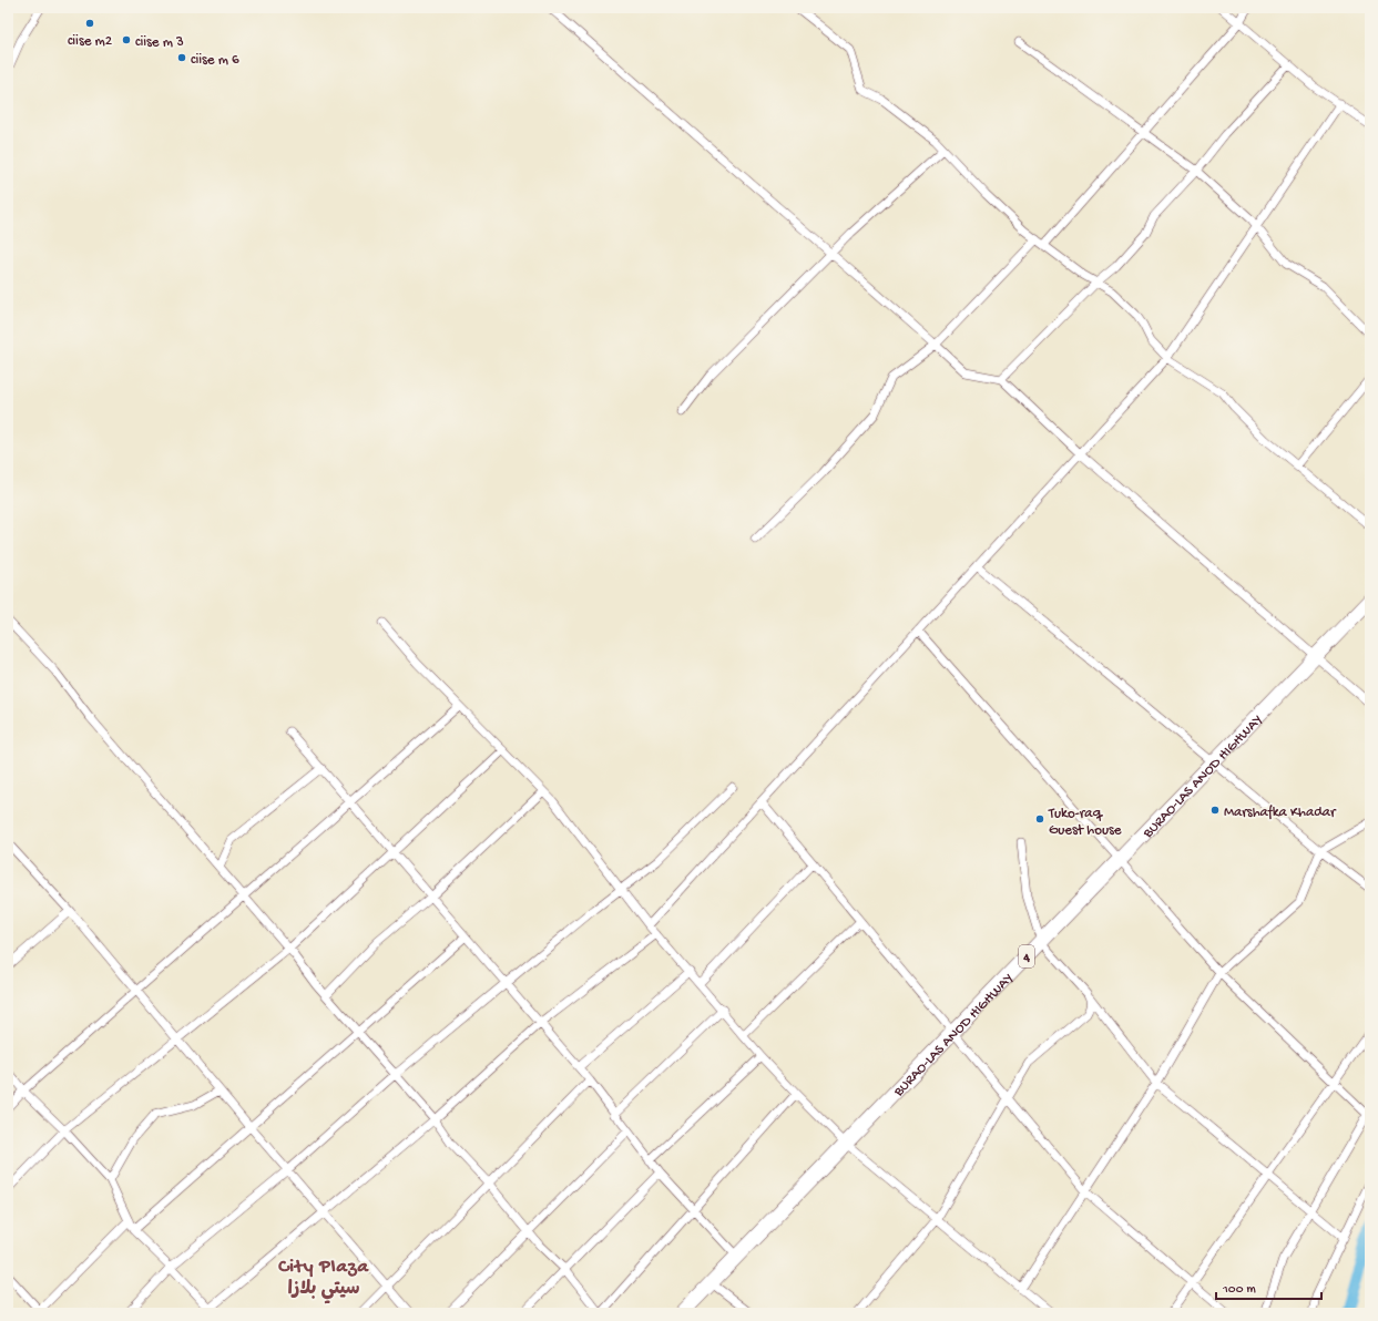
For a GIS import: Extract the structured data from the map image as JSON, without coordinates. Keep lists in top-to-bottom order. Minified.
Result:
{"streets":{"highway":["BURAO-LAS ANOD HIGHWAY","4"]},"districts":["City Plaza سيتي بلازا"],"places":["ciise m2","ciise m 3","ciise m 6","Marshafka Khadar","Tuko-raq Guest house"],"scale_bar":"100 m"}
